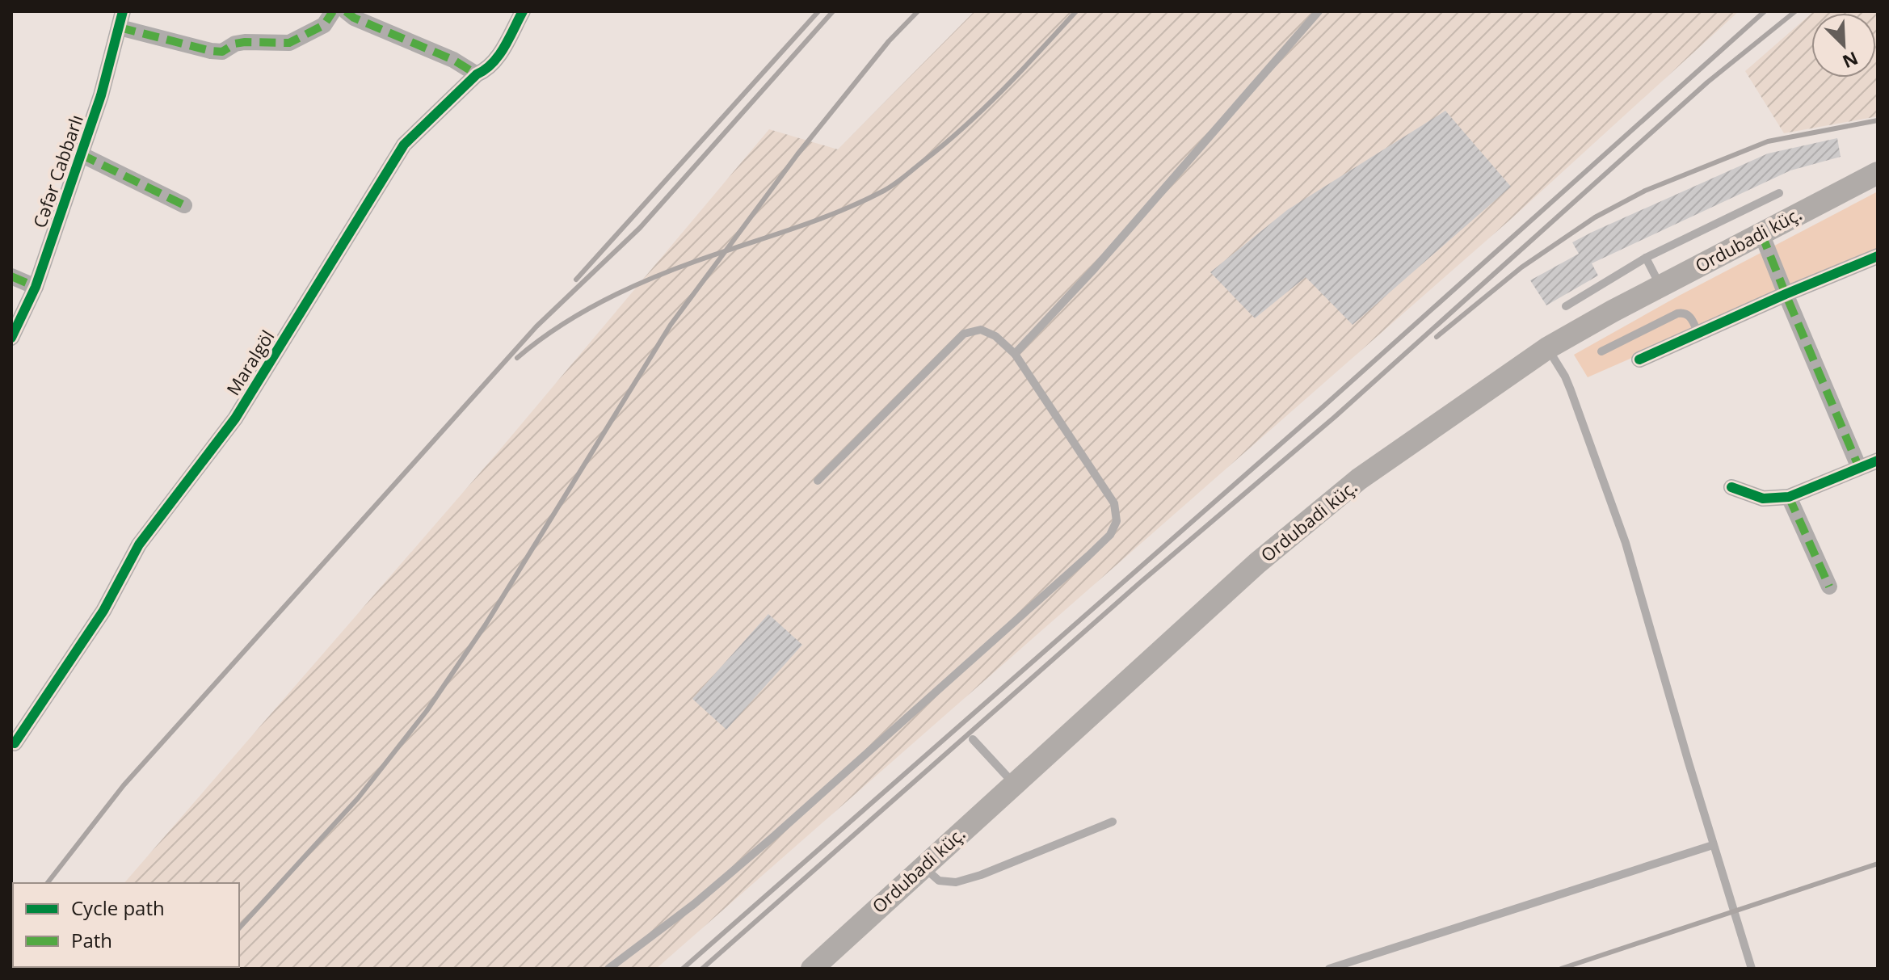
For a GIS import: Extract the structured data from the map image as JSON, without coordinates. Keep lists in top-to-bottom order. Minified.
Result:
{"streets":{"main road":["Ordubadi küç."],"street":["Cəfər Cabbarlı","Maralgöl"]},"legend":["Cycle path","Path"],"north":"bottom right"}
